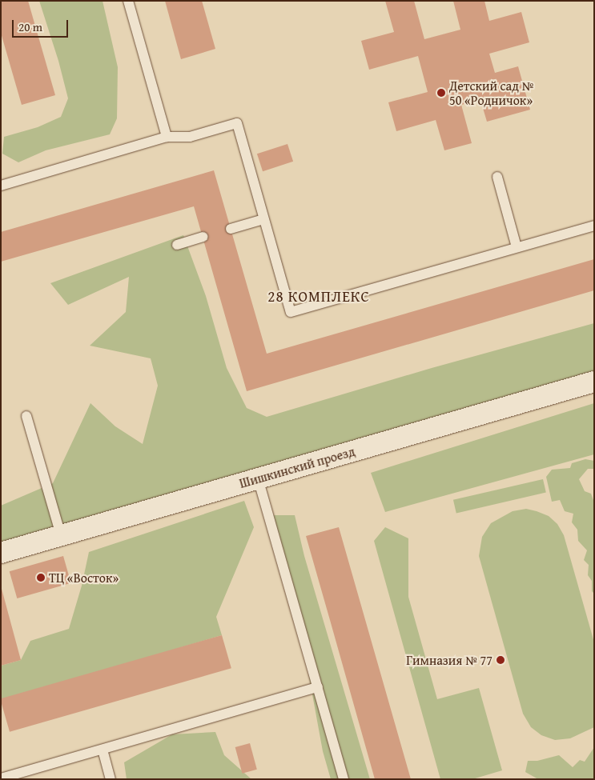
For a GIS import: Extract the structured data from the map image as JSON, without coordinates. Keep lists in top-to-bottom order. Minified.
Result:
{"streets":{"street":["Шишкинский проезд"]},"districts":["28 КОМПЛЕКС"],"places":["Детский сад № 50 «Родничок»","ТЦ «Восток»","Гимназия № 77"],"scale_bar":"20 m"}
